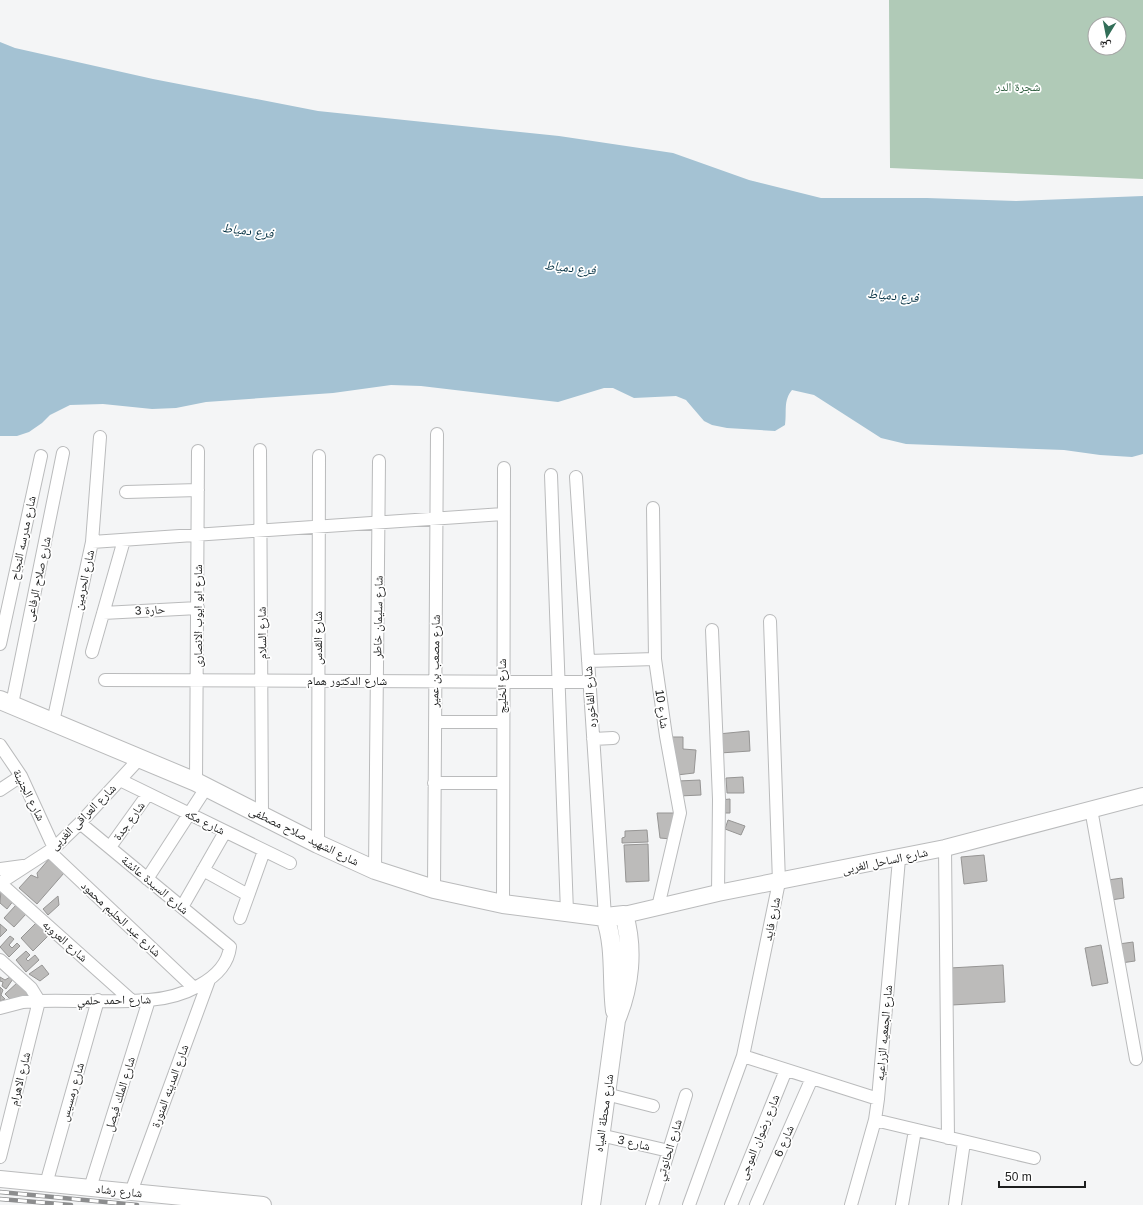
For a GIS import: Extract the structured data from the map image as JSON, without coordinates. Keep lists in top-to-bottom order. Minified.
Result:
{"streets":{"main road":["شارع الشهيد صلاح مصطفى","شارع محطة المياه"],"street":["شارع مدرسه النجاح","شارع صلاح الرفاعى","شارع الحرمين","حارة 3","شارع ابو ايوب الانصارى","شارع سليمان خاطر","شارع السلام","شارع القدس","شارع مصعب بن عمير","شارع الدكتور همام","شارع الخليج","شارع الفاخوره","شارع 10","شارع الجنينة","شارع العراقى الغربى","شارع جدة","شارع مكه","شارع الساحل الغربى","شارع السيدة عائشة","شارع عبد الحليم محمود","شارع فايد","شارع العروبه","شارع احمد حلمي","شارع الجمعيه الزراعيه","شارع الاهرام","شارع المدينه المنورة","شارع رمسيس","شارع الملك فيصل","شارع رضوان الموجى","شارع 6","شارع 3","شارع الحانوتي","شارع رشاد"]},"crossings":[["شارع صلاح الرفاعى","شارع الشهيد صلاح مصطفى"],["شارع الحرمين","شارع الشهيد صلاح مصطفى"],["حارة 3","شارع ابو ايوب الانصارى"],["شارع ابو ايوب الانصارى","شارع الدكتور همام"],["شارع ابو ايوب الانصارى","شارع الشهيد صلاح مصطفى"],["شارع سليمان خاطر","شارع الدكتور همام"],["شارع سليمان خاطر","شارع الشهيد صلاح مصطفى"],["شارع السلام","شارع الدكتور همام"],["شارع السلام","شارع الشهيد صلاح مصطفى"],["شارع القدس","شارع الدكتور همام"],["شارع القدس","شارع الشهيد صلاح مصطفى"],["شارع مصعب بن عمير","شارع الدكتور همام"],["شارع مصعب بن عمير","شارع الشهيد صلاح مصطفى"],["شارع الدكتور همام","شارع الخليج"],["شارع الدكتور همام","شارع الفاخوره"],["شارع الخليج","شارع الشهيد صلاح مصطفى"],["شارع الفاخوره","شارع الشهيد صلاح مصطفى"],["شارع 10","شارع الساحل الغربى"],["شارع الجنينة","شارع العراقى الغربى"],["شارع الجنينة","شارع عبد الحليم محمود"],["شارع العراقى الغربى","شارع مكه"],["شارع العراقى الغربى","شارع الشهيد صلاح مصطفى"],["شارع العراقى الغربى","شارع السيدة عائشة"],["شارع العراقى الغربى","شارع عبد الحليم محمود"],["شارع العراقى الغربى","شارع العروبه"],["شارع جدة","شارع مكه"],["شارع جدة","شارع السيدة عائشة"],["شارع الشهيد صلاح مصطفى","شارع الساحل الغربى"],["شارع الساحل الغربى","شارع فايد"],["شارع الساحل الغربى","شارع الجمعيه الزراعيه"],["شارع السيدة عائشة","شارع احمد حلمي"],["شارع عبد الحليم محمود","شارع احمد حلمي"],["شارع العروبه","شارع احمد حلمي"],["شارع احمد حلمي","شارع الاهرام"],["شارع احمد حلمي","شارع المدينه المنورة"],["شارع احمد حلمي","شارع رمسيس"],["شارع احمد حلمي","شارع الملك فيصل"],["شارع المدينه المنورة","شارع رشاد"],["شارع رمسيس","شارع رشاد"],["شارع الملك فيصل","شارع رشاد"],["شارع محطة المياه","شارع 3"],["شارع 3","شارع الحانوتي"]],"water":["فرع دمياط"],"parks":["شجرة الدر"],"scale_bar":"50 m","north":"bottom"}
